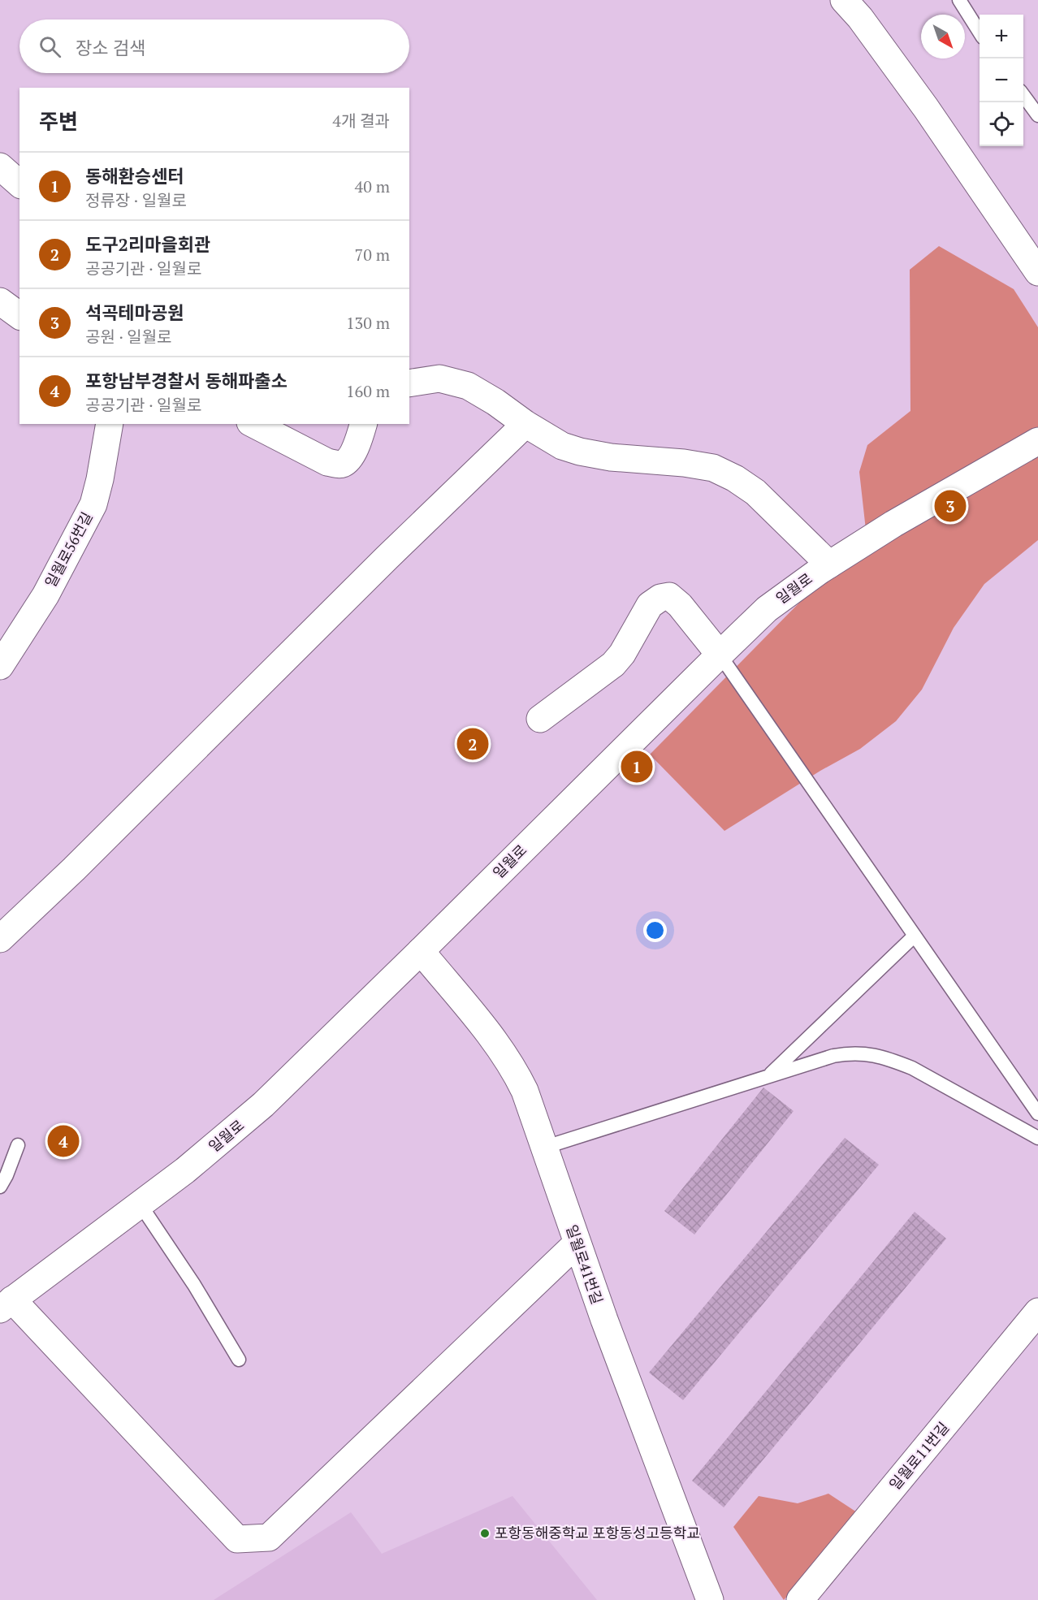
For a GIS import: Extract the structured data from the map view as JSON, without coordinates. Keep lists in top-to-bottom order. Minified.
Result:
{"streets":{"street":["일월로56번길","일월로","일월로41번길","일월로11번길"]},"crossings":[["일월로","일월로41번길"]],"places":["포항동해중학교 포항동성고등학교"],"north":"bottom right","page":{"map_buttons":["+","−"],"search":"장소 검색","heading":["주변","4개 결과"],"list":[{"mark":"1","name":"동해환승센터","note":"정류장 · 일월로","value":"40 m"},{"mark":"2","name":"도구2리마을회관","note":"공공기관 · 일월로","value":"70 m"},{"mark":"3","name":"석곡테마공원","note":"공원 · 일월로","value":"130 m"},{"mark":"4","name":"포항남부경찰서 동해파출소","note":"공공기관 · 일월로","value":"160 m"}],"pins":["3","2","1","4"]}}
